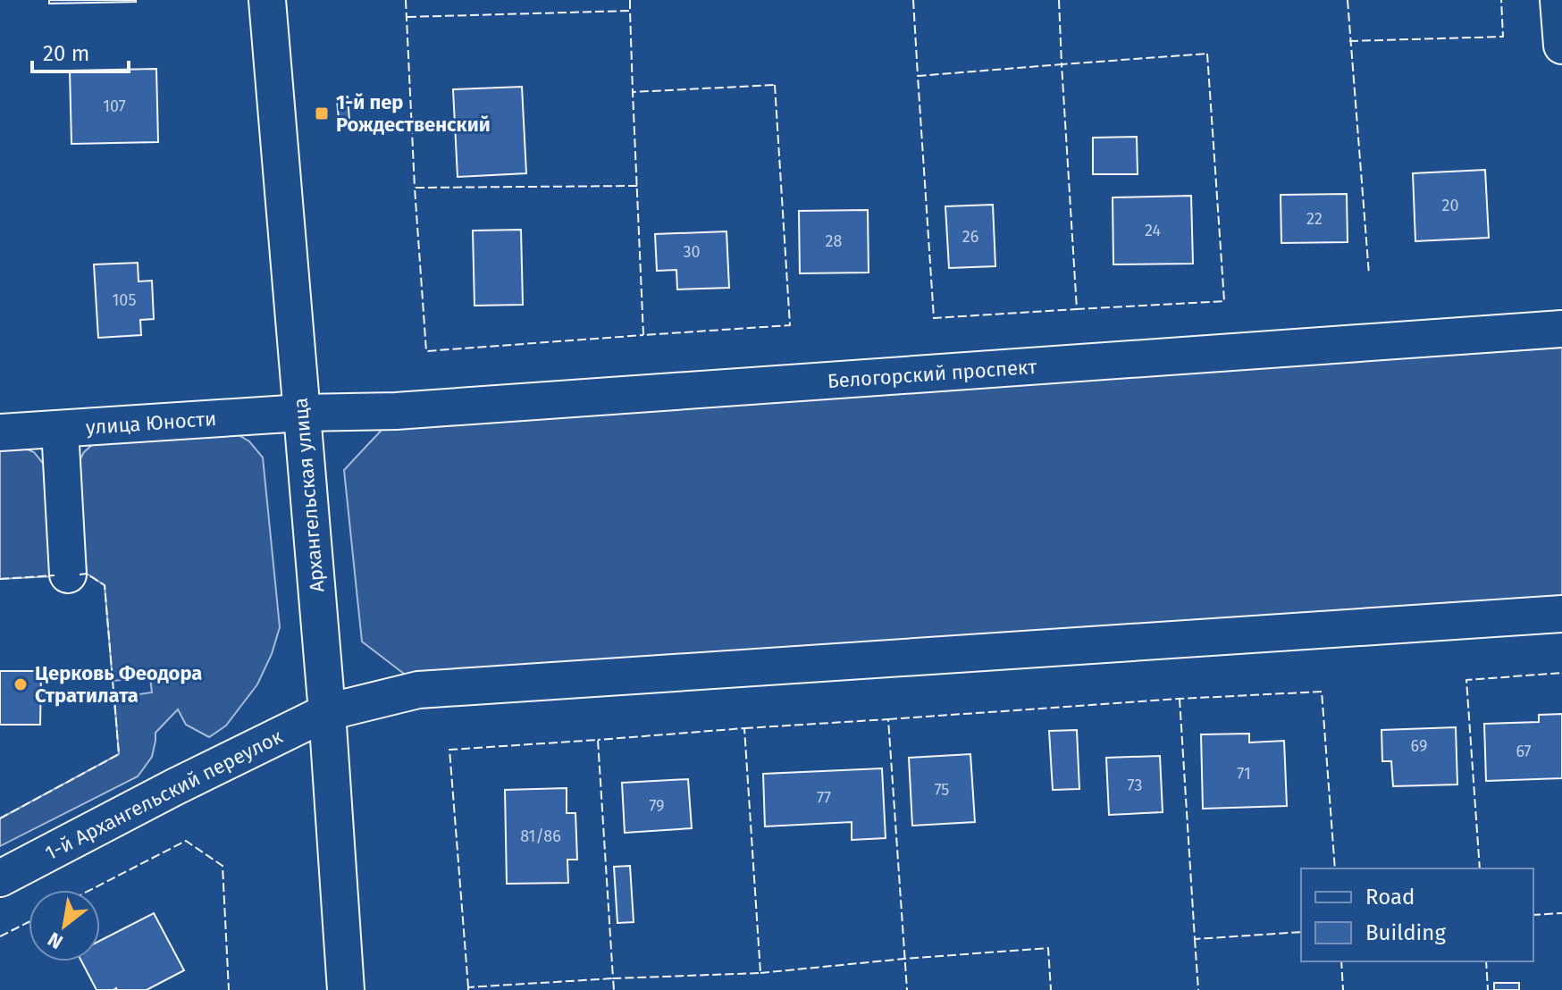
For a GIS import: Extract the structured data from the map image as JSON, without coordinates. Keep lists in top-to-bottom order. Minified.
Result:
{"streets":{"street":["Белогорский проспект","улица Юности","Архангельская улица","1-й Архангельский переулок"]},"crossings":[["Белогорский проспект","улица Юности"],["Белогорский проспект","Архангельская улица"],["улица Юности","Архангельская улица"],["Архангельская улица","1-й Архангельский переулок"]],"places":{"transit":["1-й пер Рождественский"],"other":["Церковь Феодора Стратилата"]},"house_numbers":["107","20","22","24","26","28","30","105","69","67","71","73","75","77","79","81/86"],"legend":["Road","Building"],"scale_bar":"20 m","north":"bottom left"}
